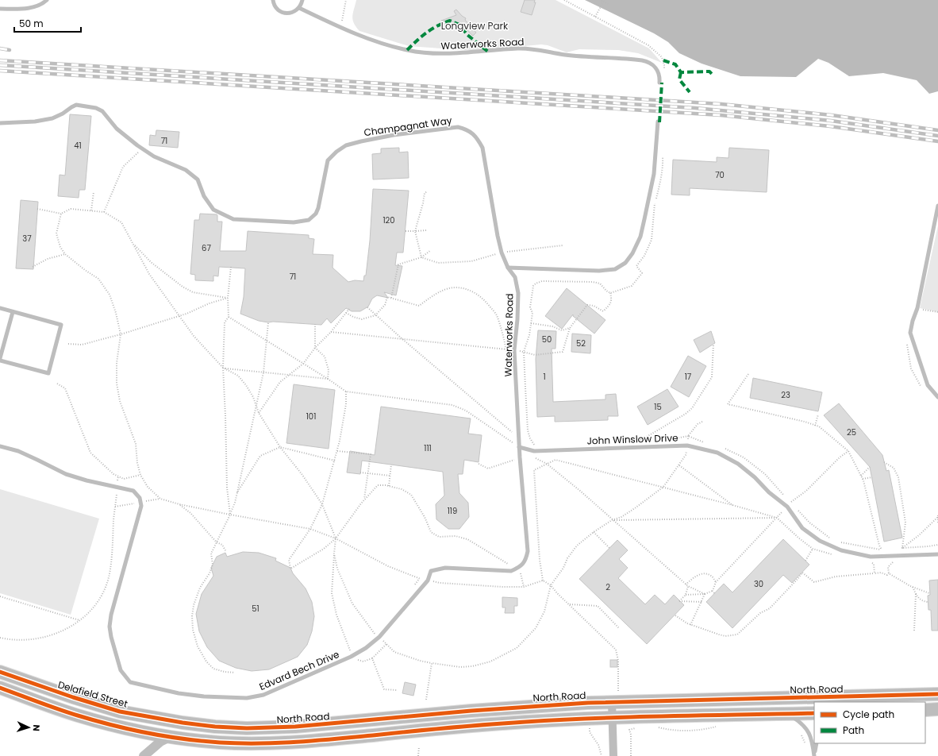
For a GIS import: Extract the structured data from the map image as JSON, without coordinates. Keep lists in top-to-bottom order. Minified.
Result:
{"streets":{"highway":["North Road","Delafield Street"],"lane":["Waterworks Road","Champagnat Way","John Winslow Drive","Edvard Bech Drive"]},"crossings":[["Waterworks Road","Champagnat Way"],["Waterworks Road","John Winslow Drive"],["Waterworks Road","Edvard Bech Drive"],["North Road","Delafield Street"]],"parks":["Longview Park"],"house_numbers":["71","41","70","120","37","67","71","50","52","1","17","23","15","101","25","111","119","30","2","51"],"legend":["Cycle path","Path"],"scale_bar":"50 m","north":"right"}
